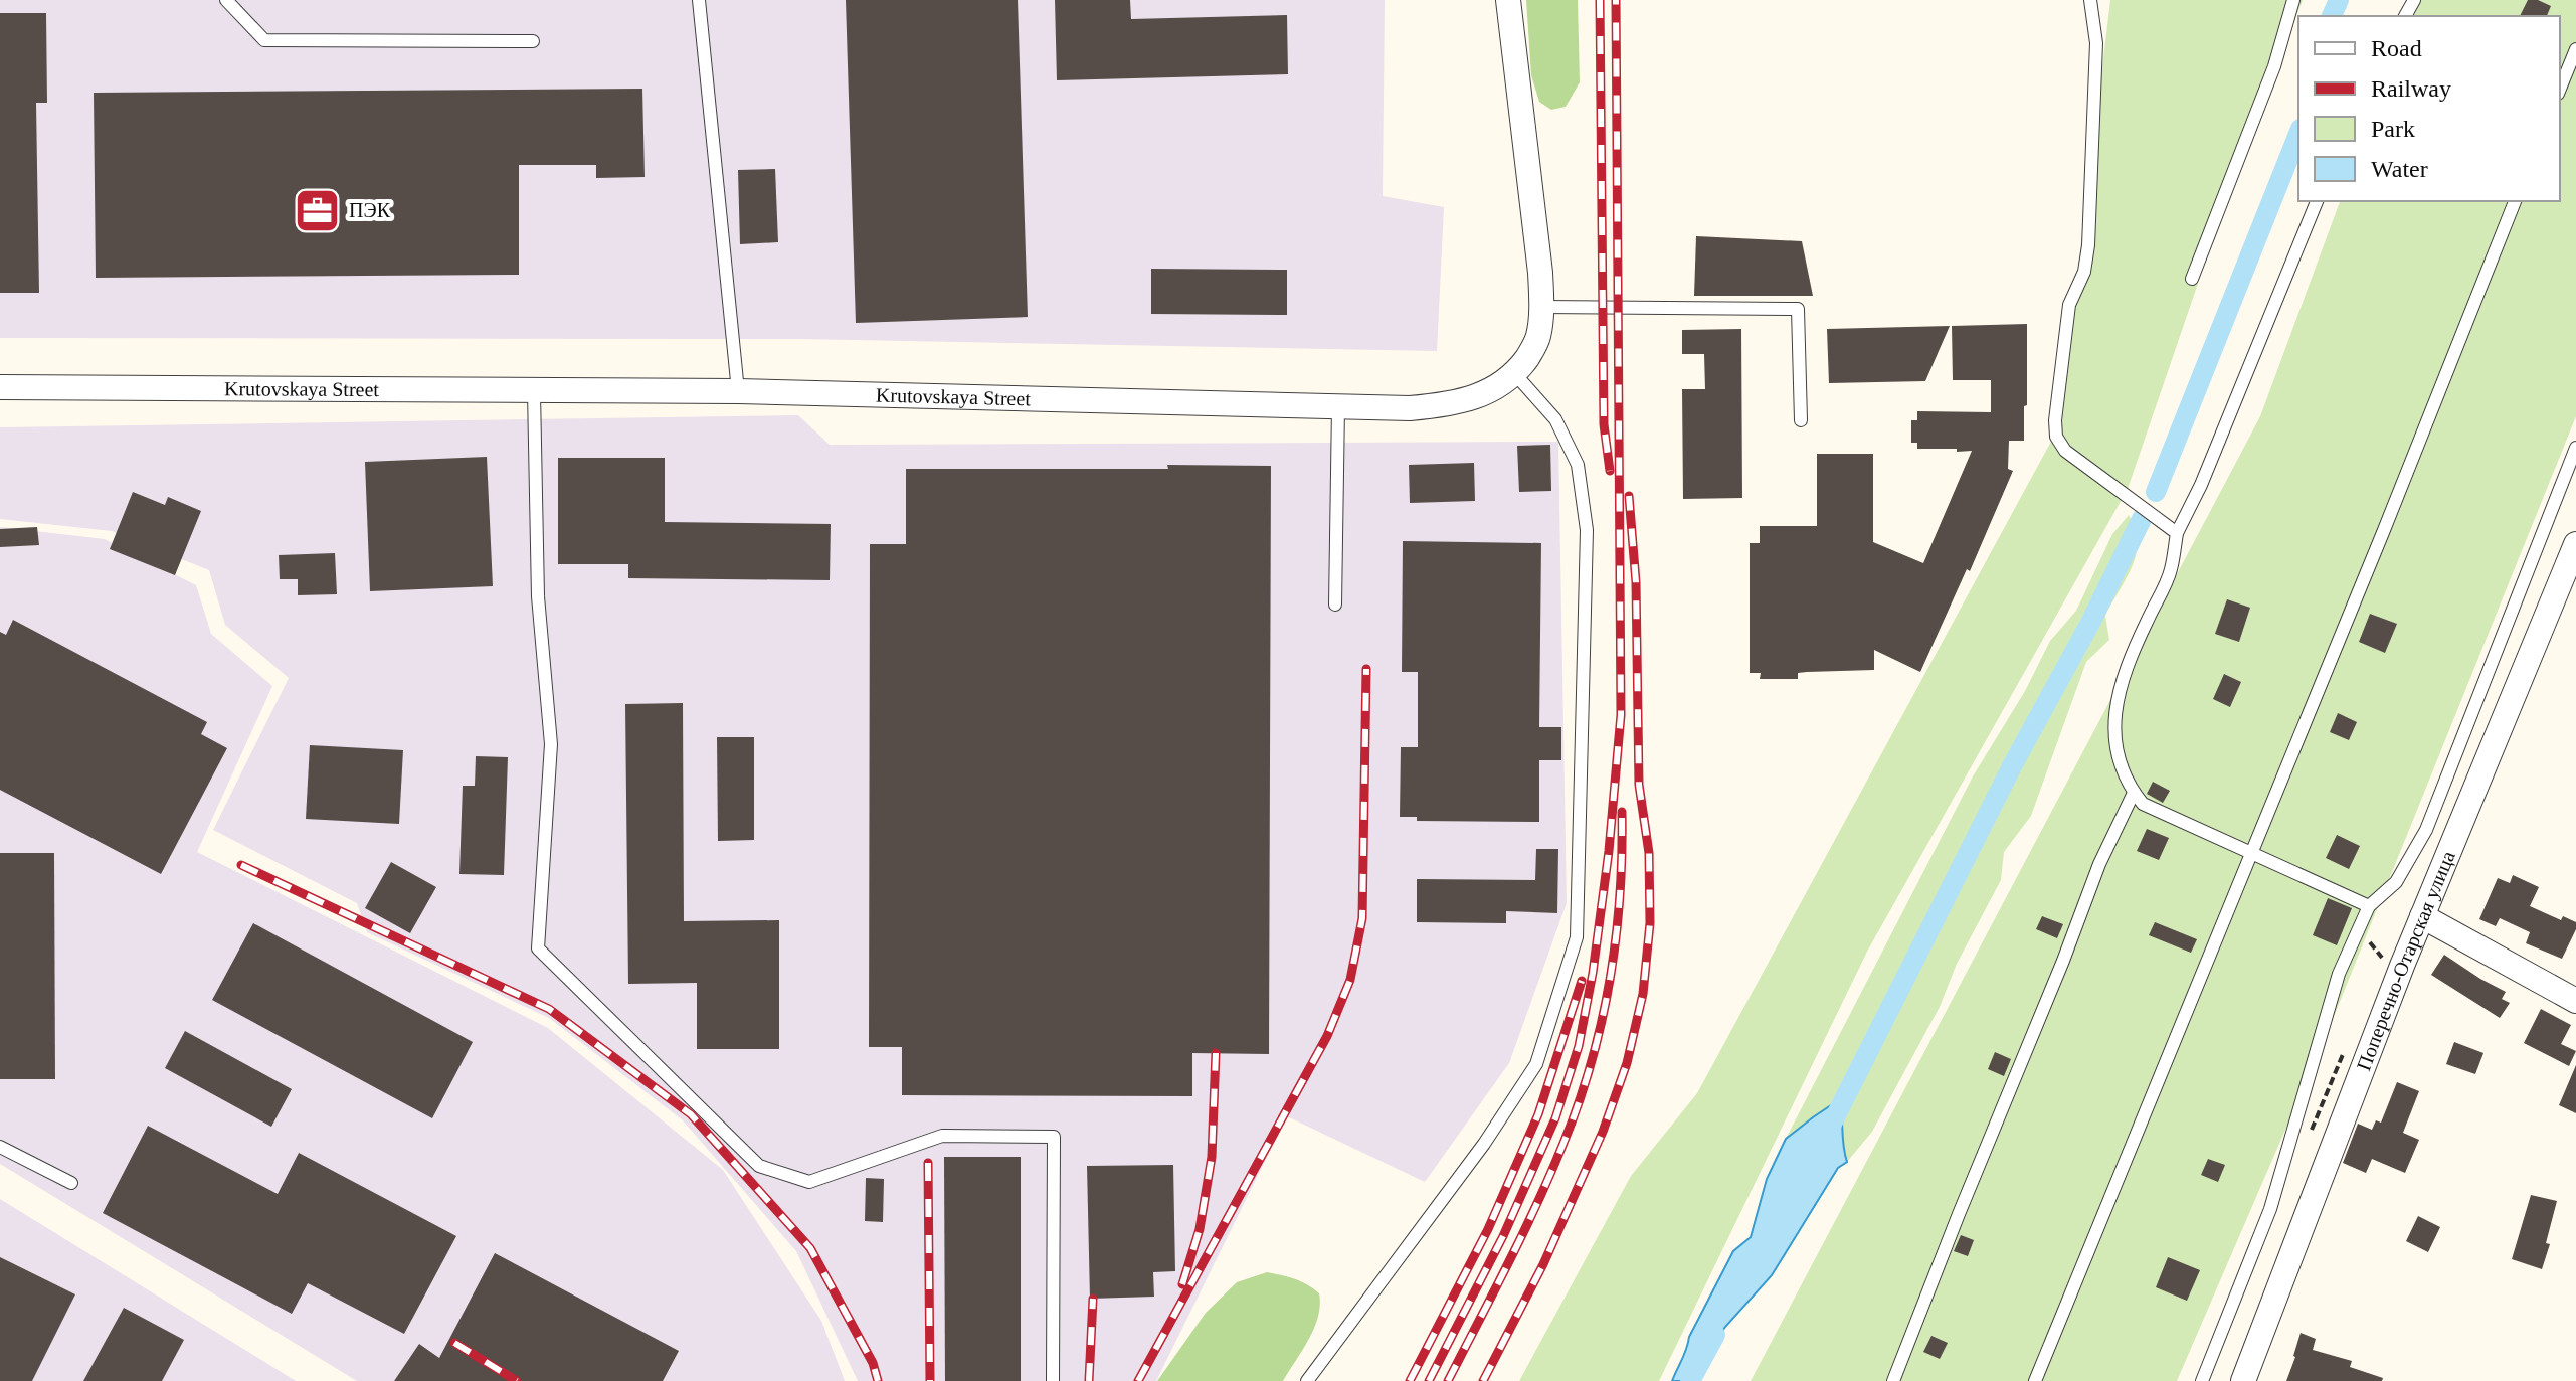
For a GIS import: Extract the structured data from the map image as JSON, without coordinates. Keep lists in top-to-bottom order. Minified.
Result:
{"streets":{"street":["Krutovskaya Street","Поперечно-Отарская улица"]},"places":{"office":["ПЭК"]},"legend":["Road","Railway","Park","Water"]}
